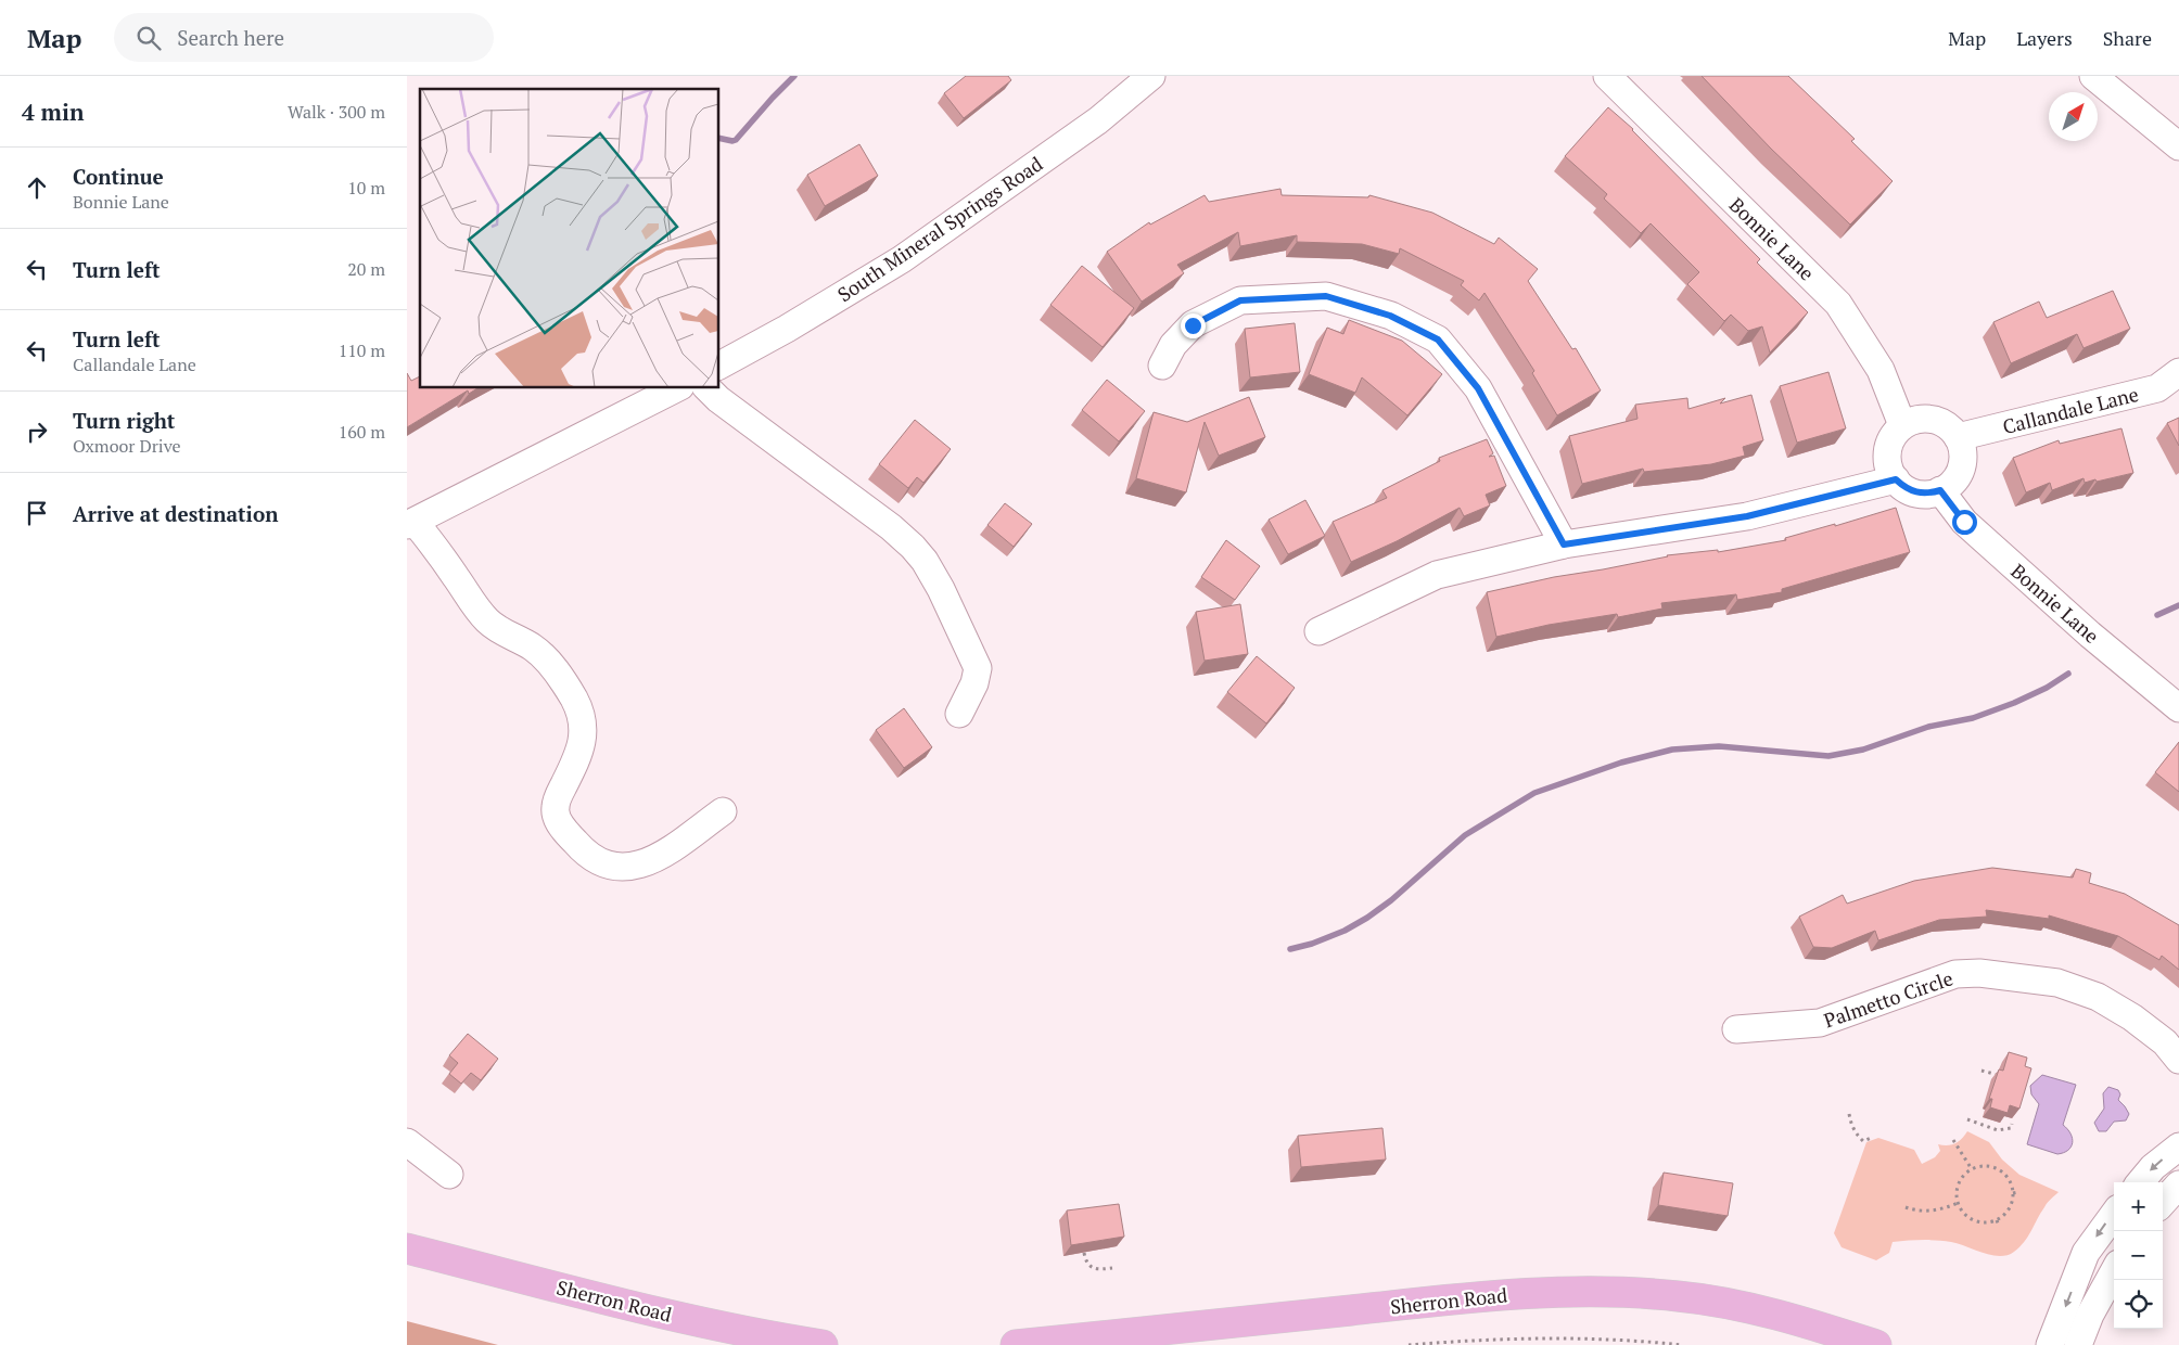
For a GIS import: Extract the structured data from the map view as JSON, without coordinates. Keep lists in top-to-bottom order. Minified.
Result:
{"streets":{"main road":["Sherron Road"],"street":["South Mineral Springs Road","Bonnie Lane","Callandale Lane","Palmetto Circle"]},"crossings":[["Bonnie Lane","Callandale Lane"]],"north":"top right","page":{"header":"Map","search":"Search here","nav":["Map","Layers","Share"],"heading":["4 min","Walk · 300 m"],"list":[["Continue","Bonnie Lane","10 m"],["Turn left","20 m"],["Turn left","Callandale Lane","110 m"],["Turn right","Oxmoor Drive","160 m"],"Arrive at destination"],"map_buttons":["+","−"]}}
